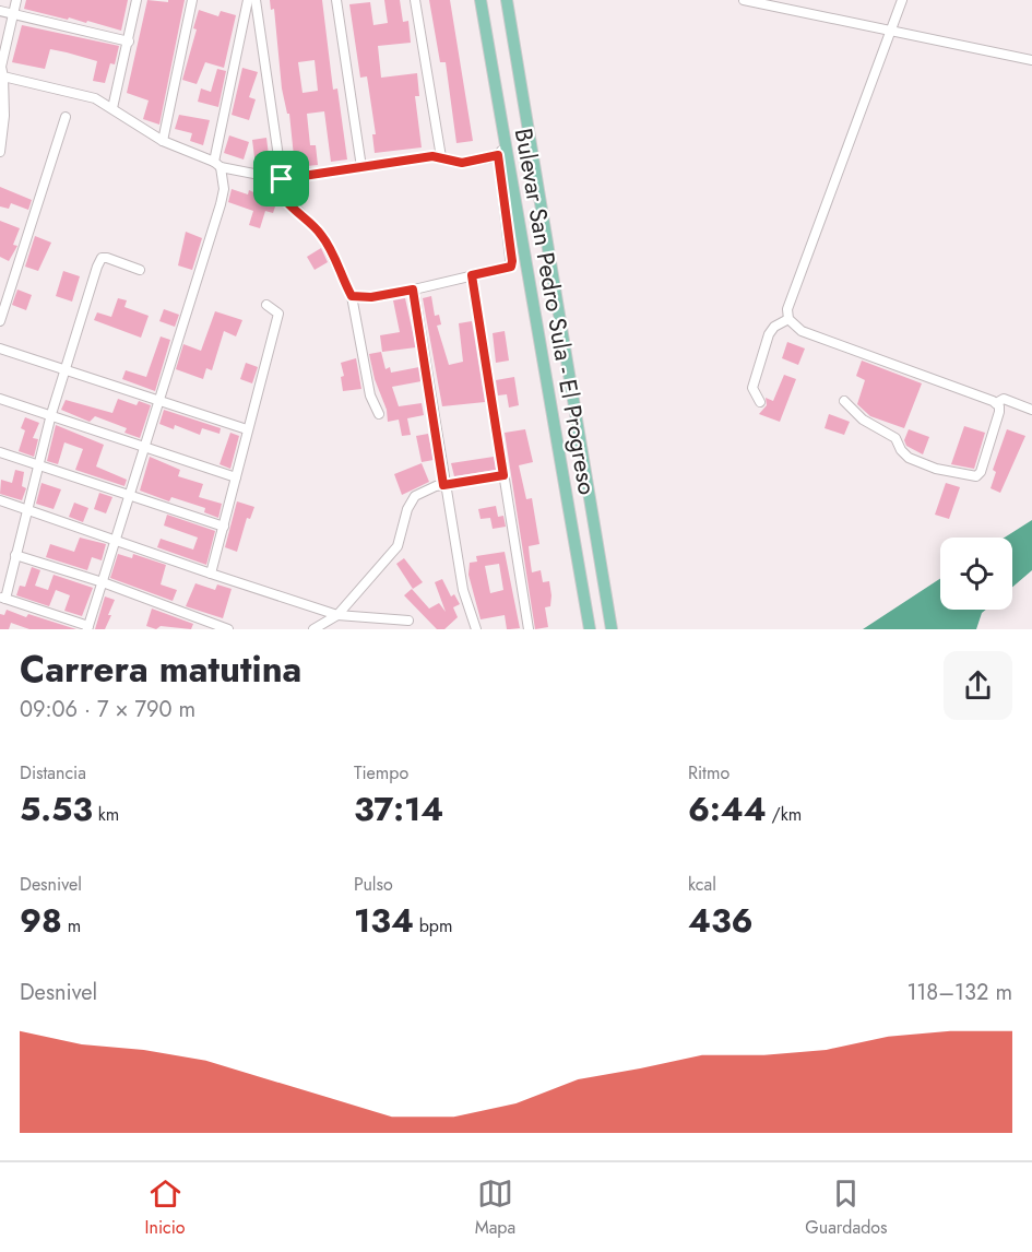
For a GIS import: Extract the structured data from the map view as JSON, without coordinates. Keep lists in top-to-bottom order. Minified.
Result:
{"streets":{"main road":["Bulevar San Pedro Sula - El Progreso"]},"page":{"heading":["Carrera matutina","09:06 · 7 × 790 m"],"stats":[["Distancia","5.53 km"],["Tiempo","37:14"],["Ritmo","6:44 /km"],["Desnivel","98 m"],["Pulso","134 bpm"],["kcal","436"]],"chart":["Desnivel","118–132 m"],"tabs":["Inicio","Mapa","Guardados"]}}
